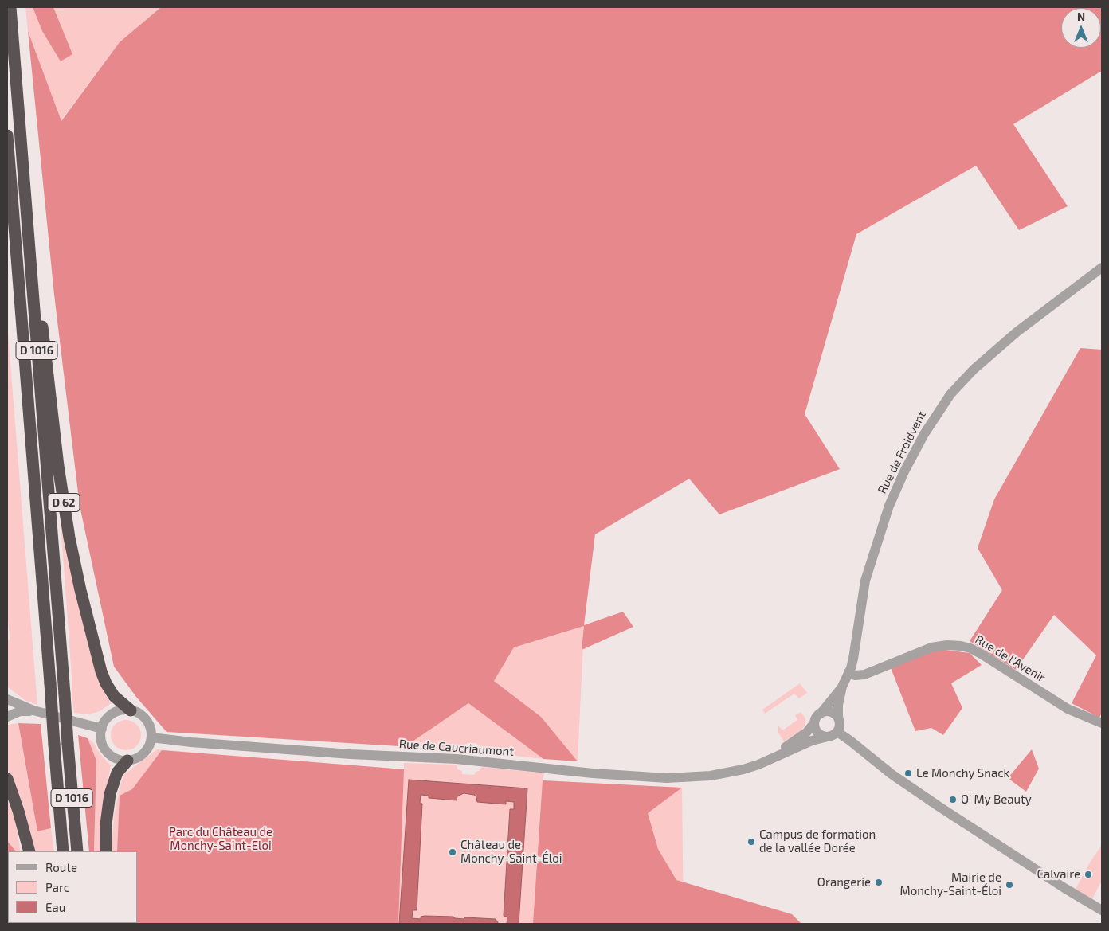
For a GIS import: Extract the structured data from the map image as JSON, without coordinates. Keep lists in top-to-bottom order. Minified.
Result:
{"streets":{"highway":["D 1016","D 62"],"street":["Rue de Froidvent","Rue de l'Avenir","Rue de Caucriaumont"]},"crossings":[["D 1016","D 62"],["Rue de Froidvent","Rue de l'Avenir"],["D 62","Rue de Caucriaumont"]],"parks":["Parc du Château de Monchy-Saint-Eloi"],"places":["Le Monchy Snack","O' My Beauty","Campus de formation de la vallée Dorée","Château de Monchy-Saint-Éloi","Calvaire","Orangerie","Mairie de Monchy-Saint-Éloi"],"legend":["Route","Parc","Eau"],"north":"top"}
